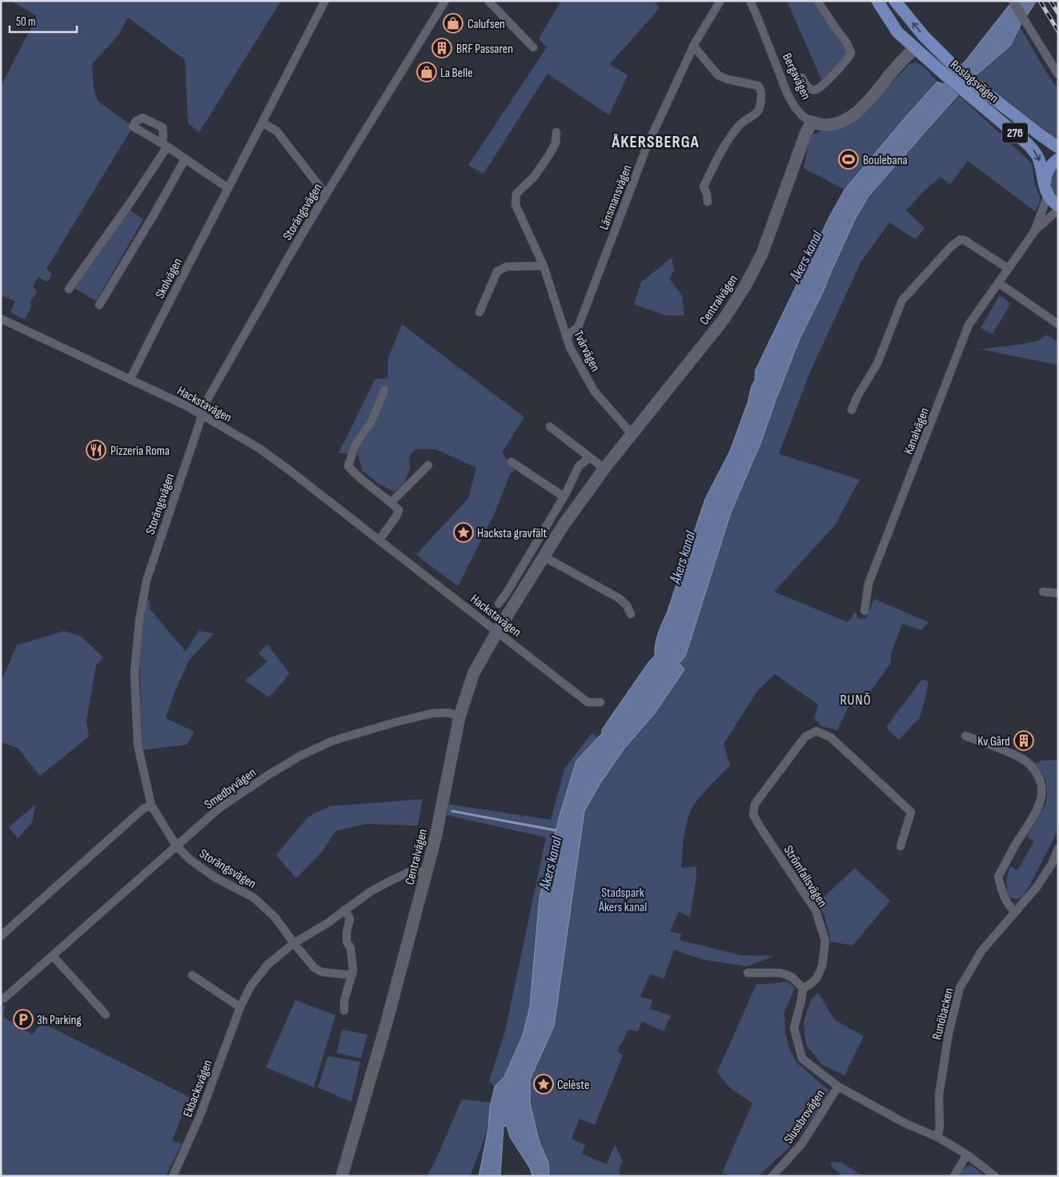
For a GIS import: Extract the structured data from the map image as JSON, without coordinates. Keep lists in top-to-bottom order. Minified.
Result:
{"streets":{"main road":["Roslagsvägen","276"],"street":["Bergavägen","Länsmansvägen","Storängsvägen","Skolvägen","Centralvägen","Tvärvägen","Hackstavägen","Kanalvägen","Smedbyvägen","Strömfallsvägen","Runöbacken","Ekbacksvägen","Slussbrovägen"]},"crossings":[["Bergavägen","Centralvägen"],["Roslagsvägen","Kanalvägen"],["Länsmansvägen","Tvärvägen"],["Storängsvägen","Hackstavägen"],["Storängsvägen","Smedbyvägen"],["Storängsvägen","Ekbacksvägen"],["Skolvägen","Hackstavägen"],["Centralvägen","Tvärvägen"],["Centralvägen","Hackstavägen"],["Centralvägen","Smedbyvägen"],["Centralvägen","Ekbacksvägen"]],"districts":["ÅKERSBERGA","RUNÖ"],"water":["Åkers kanal"],"parks":["Stadspark Åkers kanal"],"places":{"shop":["Calufsen","La Belle"],"building":["BRF Passaren","Kv Gård"],"sports":["Boulebana"],"restaurant":["Pizzeria Roma"],"place":["Hacksta gravfält","Celèste"],"parking":["3h Parking"]},"scale_bar":"50 m"}
